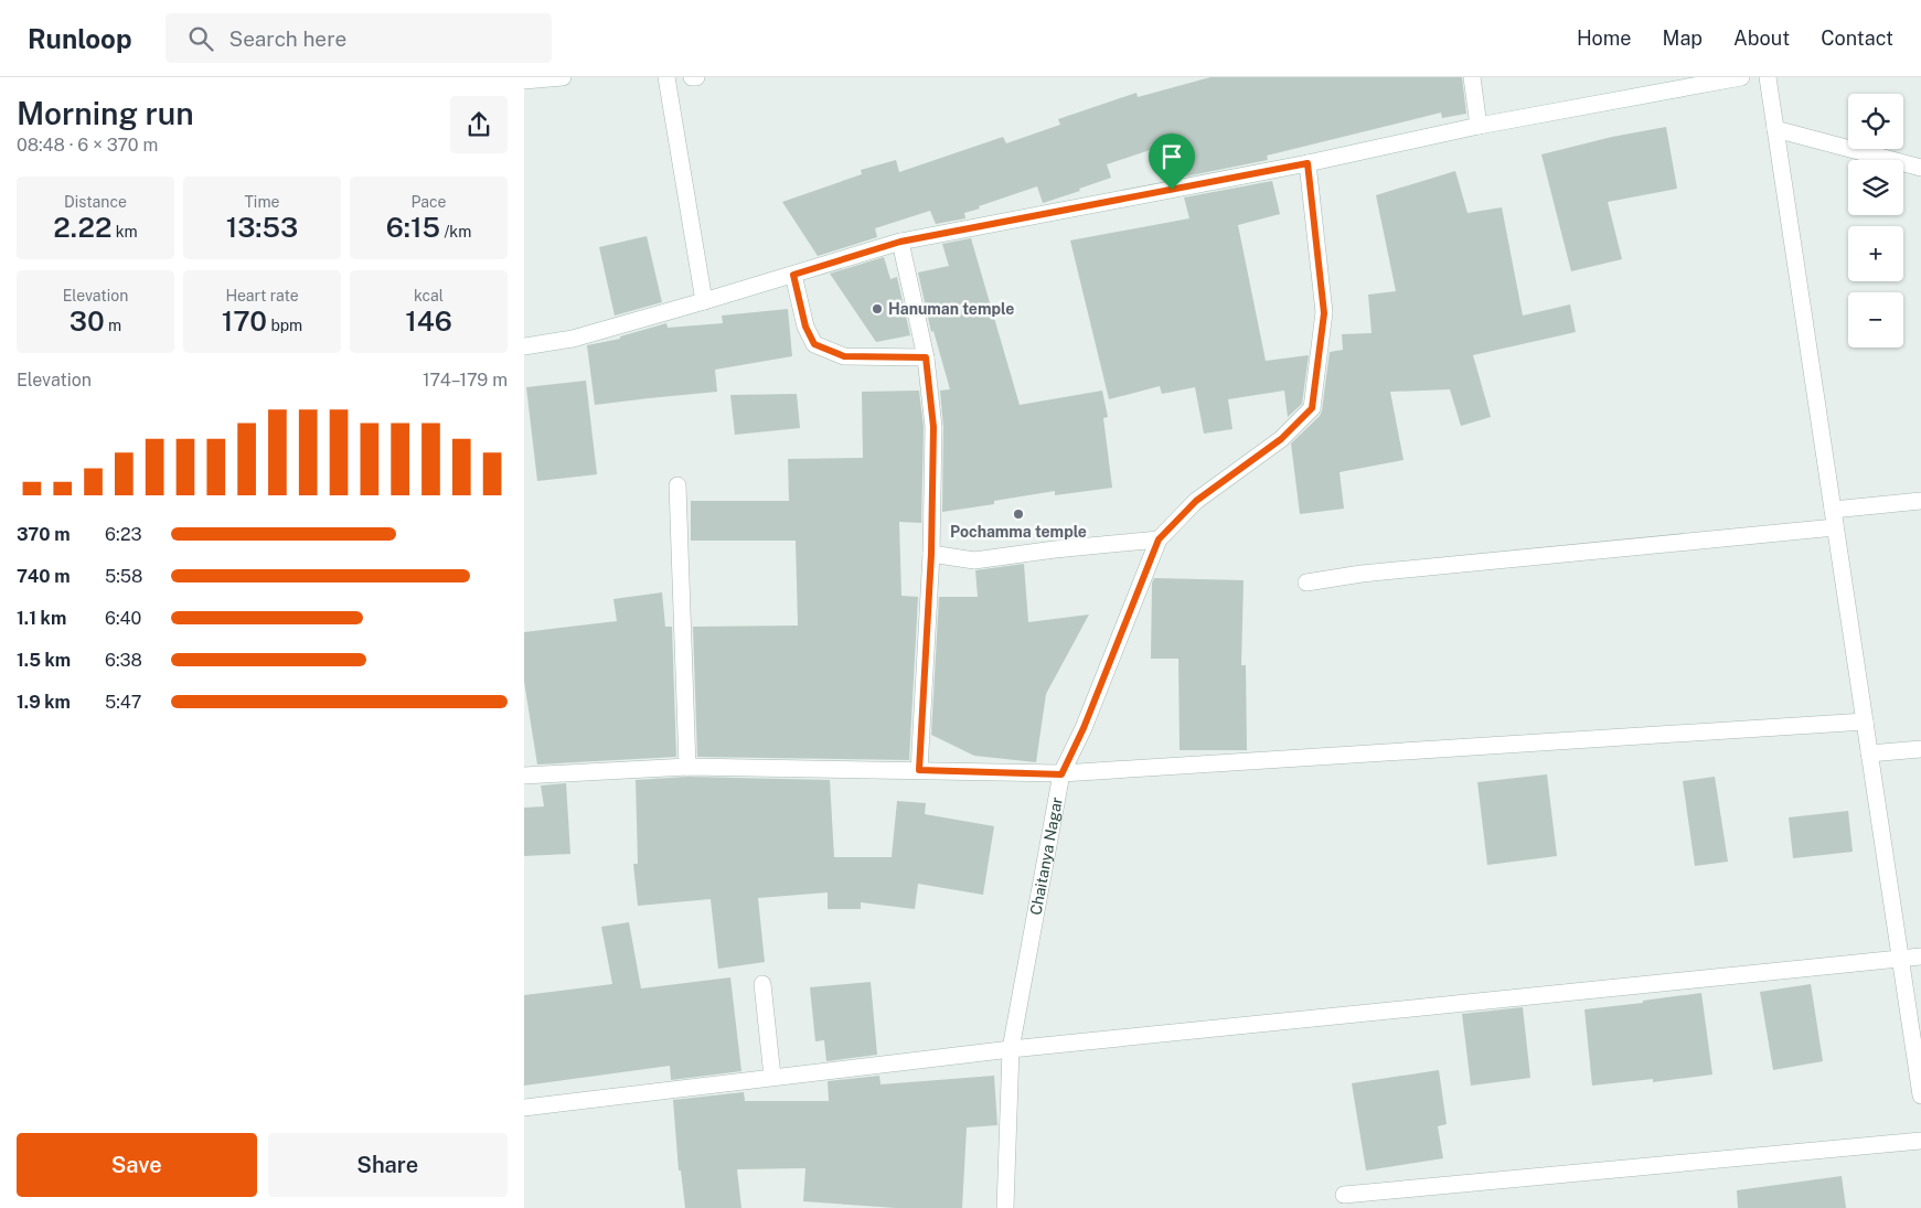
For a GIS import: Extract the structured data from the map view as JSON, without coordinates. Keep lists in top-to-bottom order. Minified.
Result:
{"streets":{"street":["Chaitanya Nagar"]},"places":["Hanuman temple","Pochamma temple"],"page":{"header":"Runloop","search":"Search here","nav":["Home","Map","About","Contact"],"heading":["Morning run","08:48 · 6 × 370 m"],"map_buttons":["+","−"],"stats":[["Distance","2.22 km"],["Time","13:53"],["Pace","6:15 /km"],["Elevation","30 m"],["Heart rate","170 bpm"],["kcal","146"]],"chart":["Elevation","174–179 m"],"list":[{"name":"370 m","note":"6:23"},{"name":"740 m","note":"5:58"},{"name":"1.1 km","note":"6:40"},{"name":"1.5 km","note":"6:38"},{"name":"1.9 km","note":"5:47"}],"buttons":["Save","Share"]}}
